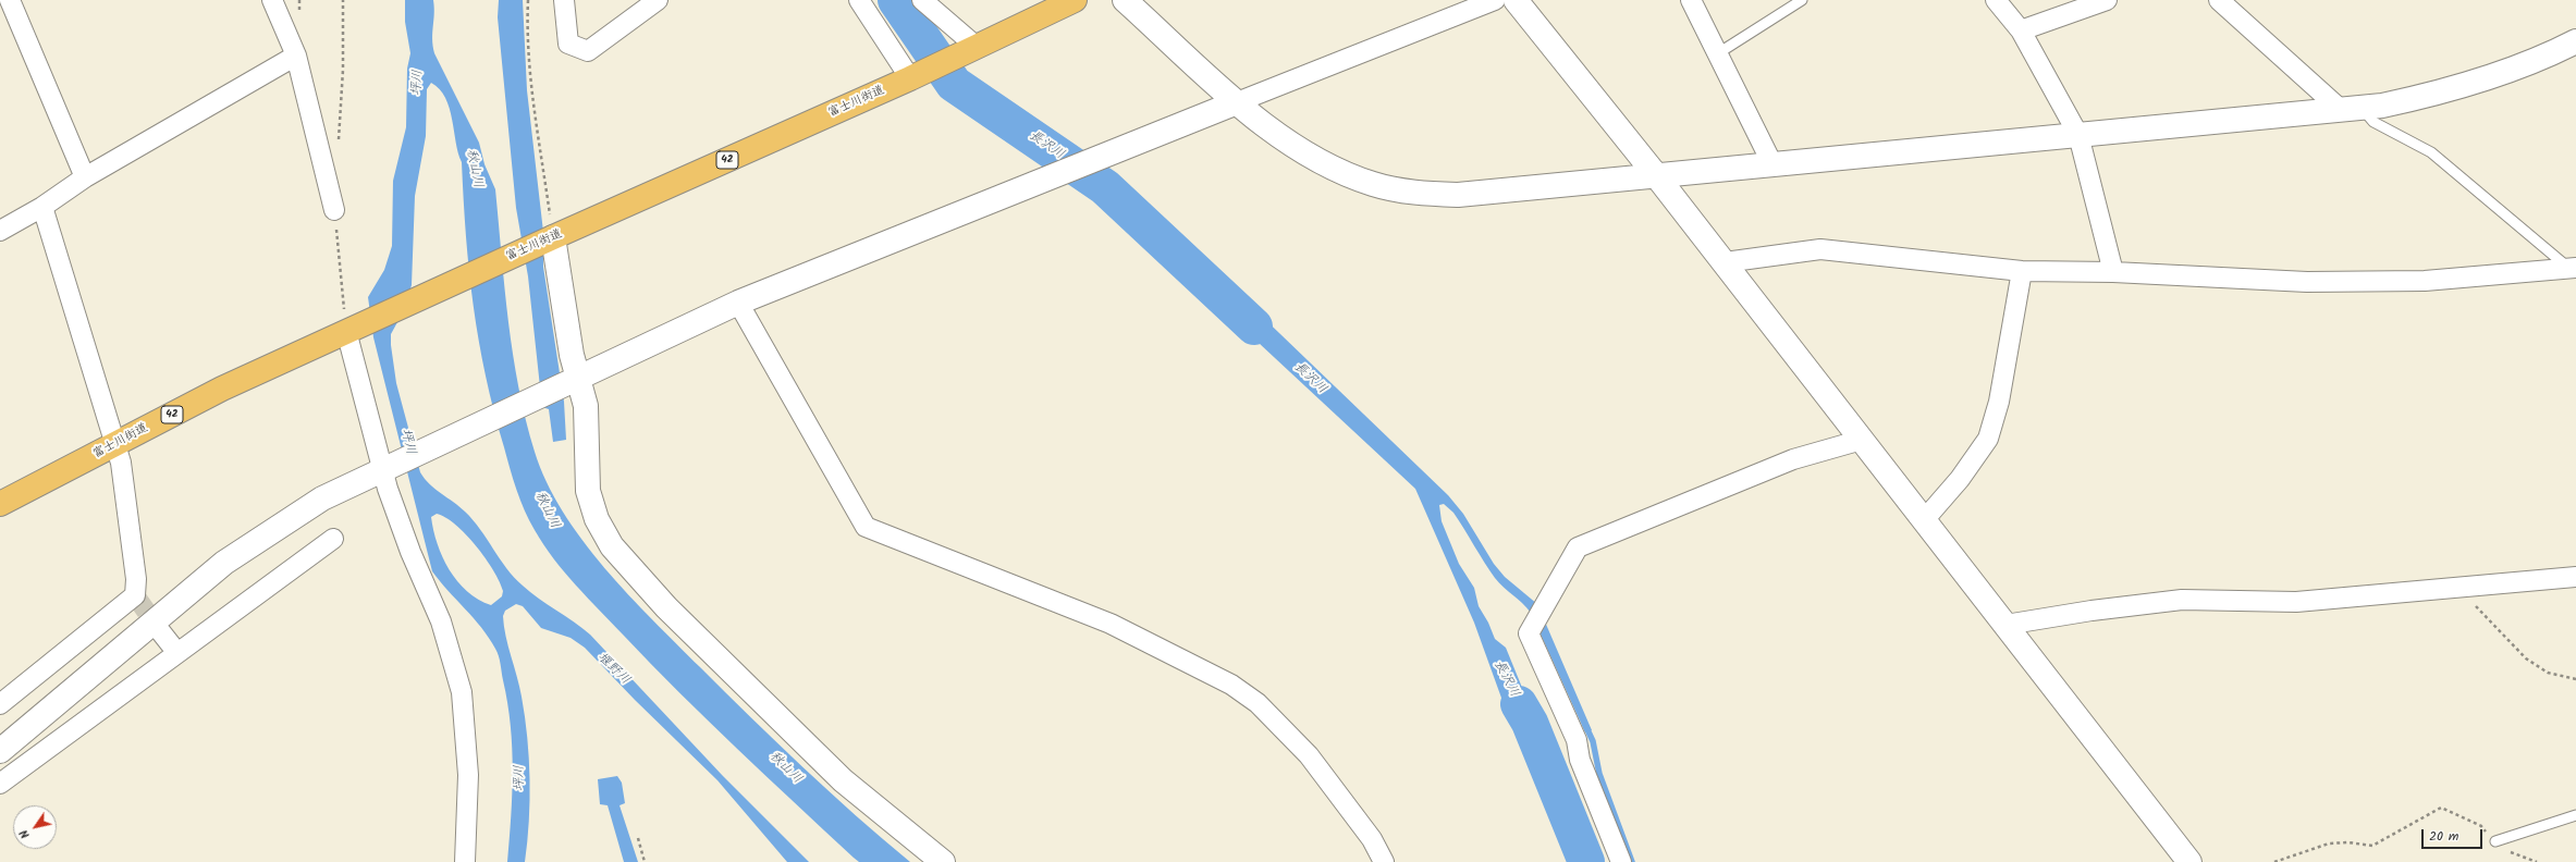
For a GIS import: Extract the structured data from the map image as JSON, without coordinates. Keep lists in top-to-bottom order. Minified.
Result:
{"streets":{"main road":["富士川街道","42"]},"water":["坪川","長沢川","秋山川","堰野川"],"scale_bar":"20 m","north":"bottom left"}
